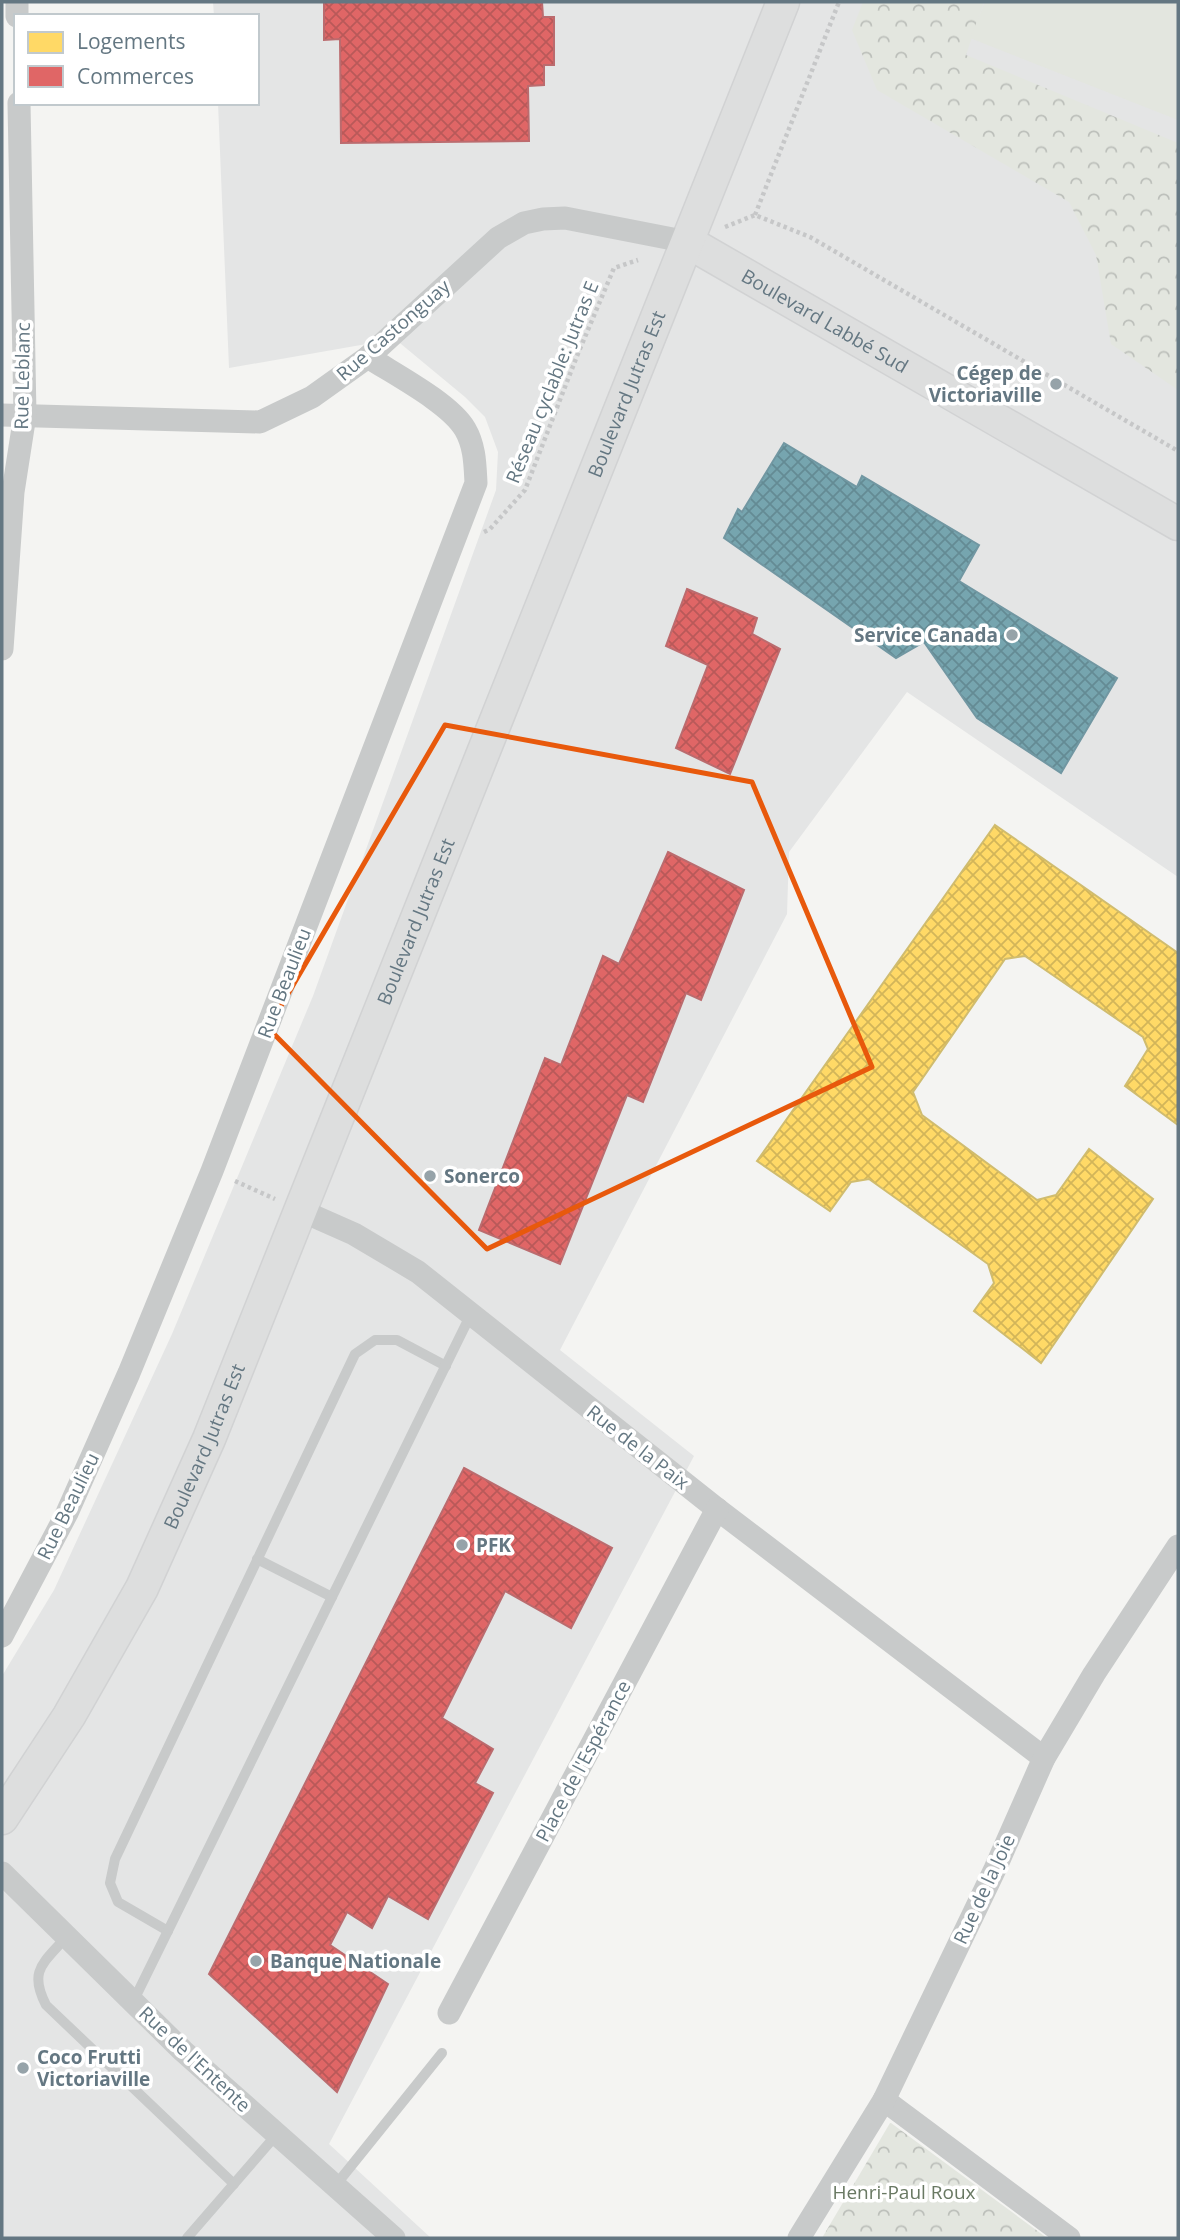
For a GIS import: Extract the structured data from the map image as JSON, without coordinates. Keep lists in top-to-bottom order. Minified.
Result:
{"streets":{"main road":["Boulevard Labbé Sud","Boulevard Jutras Est"],"street":["Rue Castonguay","Rue Leblanc","Rue Beaulieu","Rue de la Paix","Place de l'Espérance","Rue de la Joie","Rue de l'Entente"],"path":["Réseau cyclable: Jutras E"]},"crossings":[["Boulevard Labbé Sud","Rue Castonguay"],["Boulevard Labbé Sud","Boulevard Jutras Est"],["Rue Castonguay","Rue Leblanc"],["Rue Castonguay","Boulevard Jutras Est"],["Rue Castonguay","Rue Beaulieu"],["Réseau cyclable: Jutras E","Rue Beaulieu"],["Boulevard Jutras Est","Rue de la Paix"],["Rue de la Paix","Place de l'Espérance"],["Rue de la Paix","Rue de la Joie"]],"parks":["Henri-Paul Roux"],"places":["Cégep de Victoriaville","Service Canada","Sonerco","PFK","Banque Nationale","Coco Frutti Victoriaville"],"legend":["Logements","Commerces"]}
